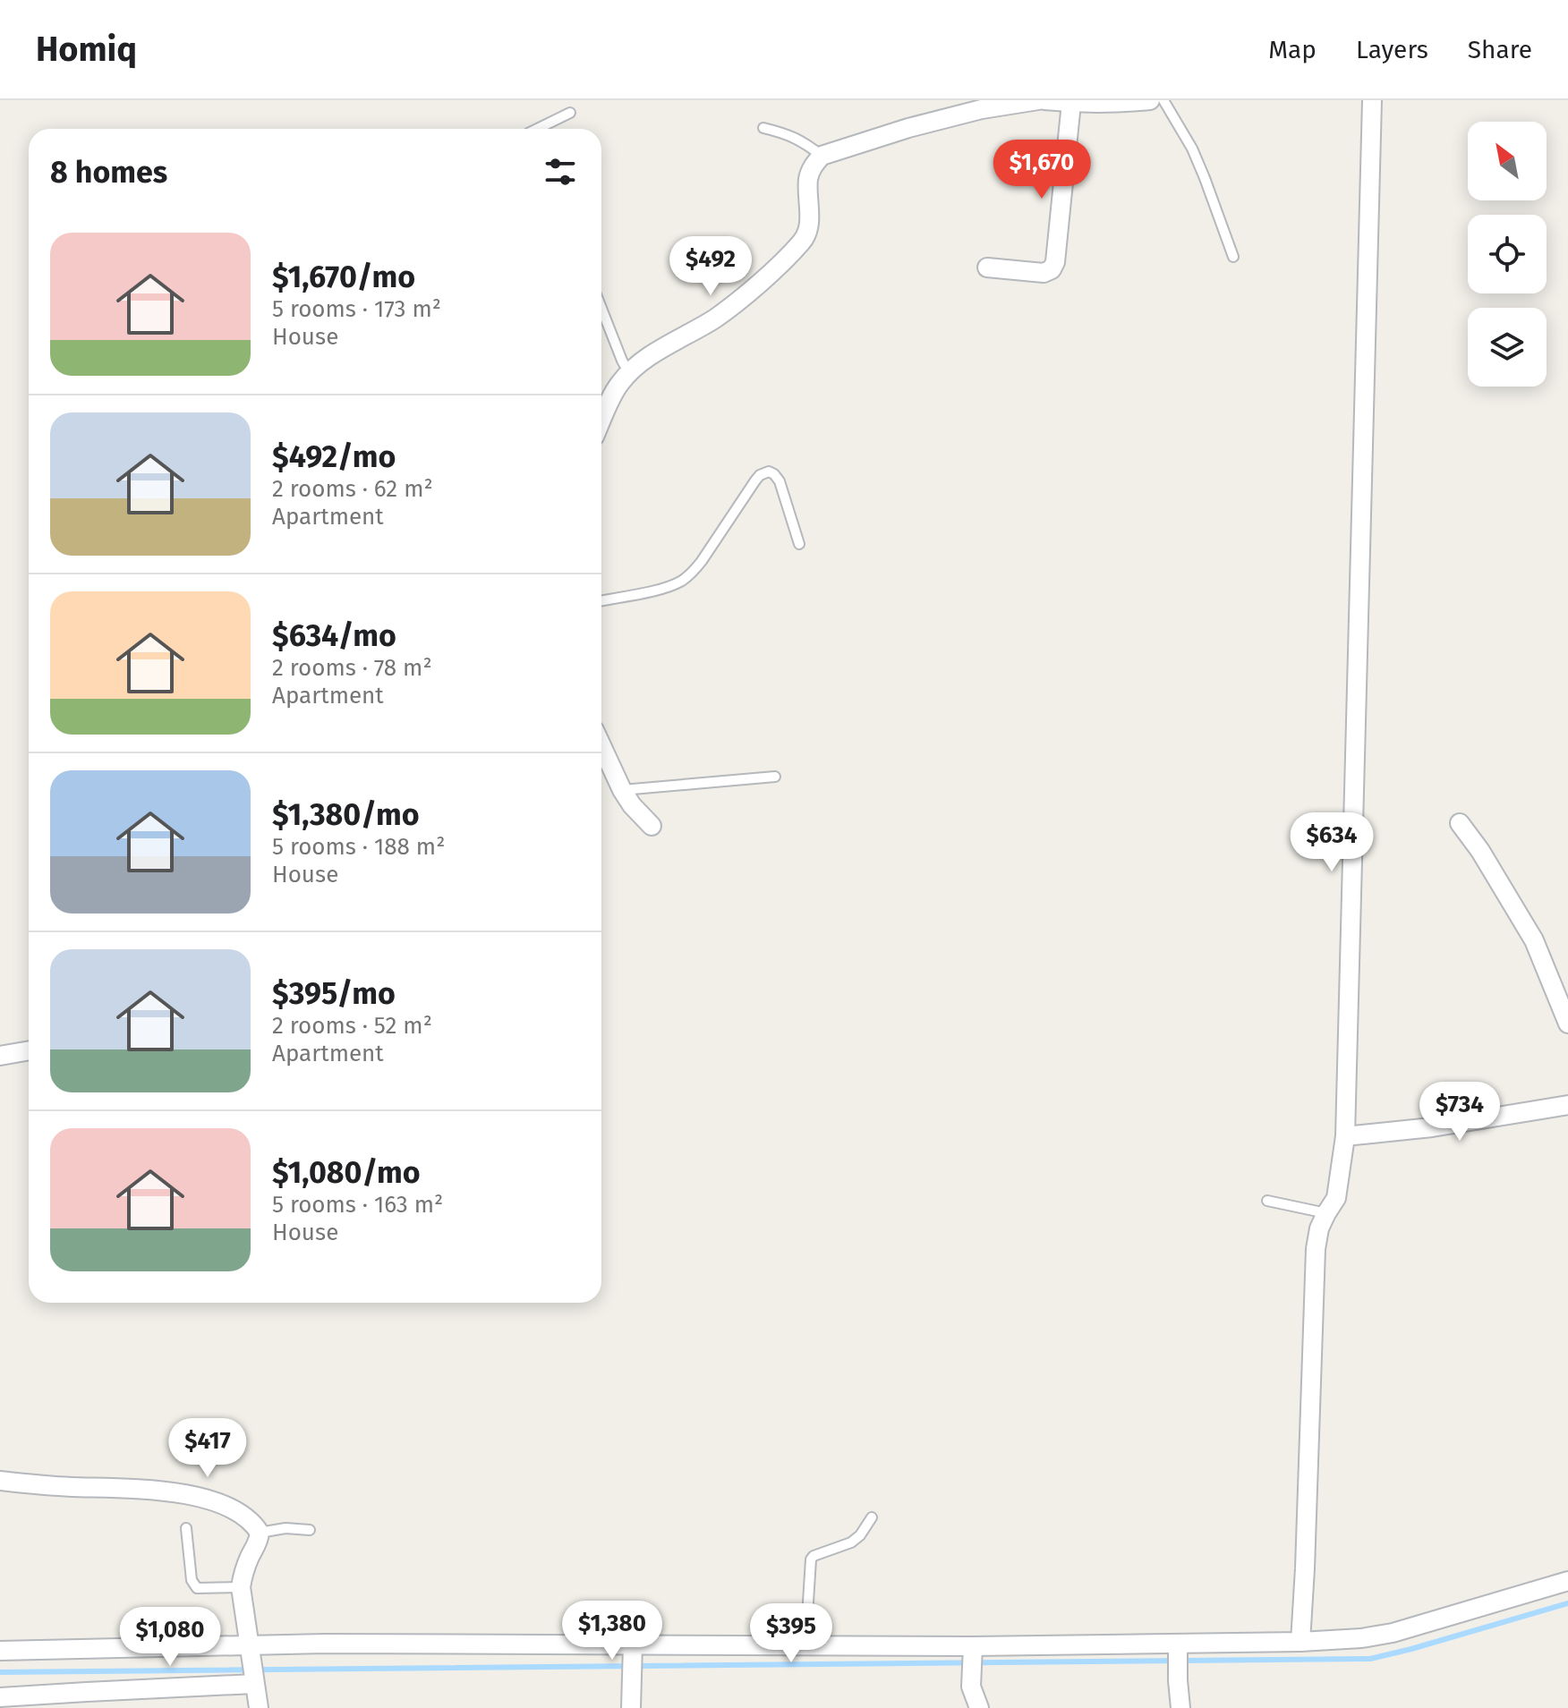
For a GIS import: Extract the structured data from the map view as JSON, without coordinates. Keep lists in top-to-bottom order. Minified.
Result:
{"north":"top left","page":{"header":"Homiq","nav":["Map","Layers","Share"],"heading":"8 homes","price":["$1,670","$492","$634","$734","$417","$1,380","$395","$1,080"],"list":[{"name":"$1,670/mo","note":"5 rooms · 173 m² · House"},{"name":"$492/mo","note":"2 rooms · 62 m² · Apartment"},{"name":"$634/mo","note":"2 rooms · 78 m² · Apartment"},{"name":"$1,380/mo","note":"5 rooms · 188 m² · House"},{"name":"$395/mo","note":"2 rooms · 52 m² · Apartment"},{"name":"$1,080/mo","note":"5 rooms · 163 m² · House"}]}}
